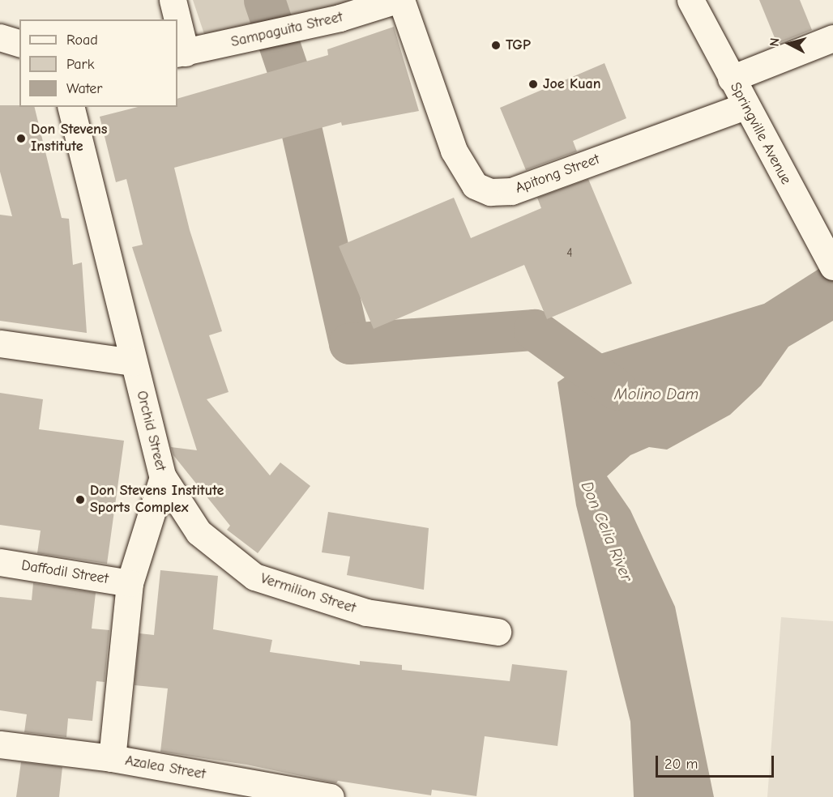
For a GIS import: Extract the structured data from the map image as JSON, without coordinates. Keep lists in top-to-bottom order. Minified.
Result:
{"streets":{"street":["Sampaguita Street","Springville Avenue","Apitong Street","Orchid Street","Daffodil Street","Vermilion Street","Azalea Street"]},"crossings":[["Springville Avenue","Apitong Street"],["Orchid Street","Daffodil Street"],["Orchid Street","Vermilion Street"],["Orchid Street","Azalea Street"]],"water":["Molino Dam","Don Celia River"],"places":["TGP","Joe Kuan","Don Stevens Institute","Don Stevens Institute Sports Complex"],"house_numbers":["4"],"legend":["Road","Park","Water"],"scale_bar":"20 m","north":"left"}
